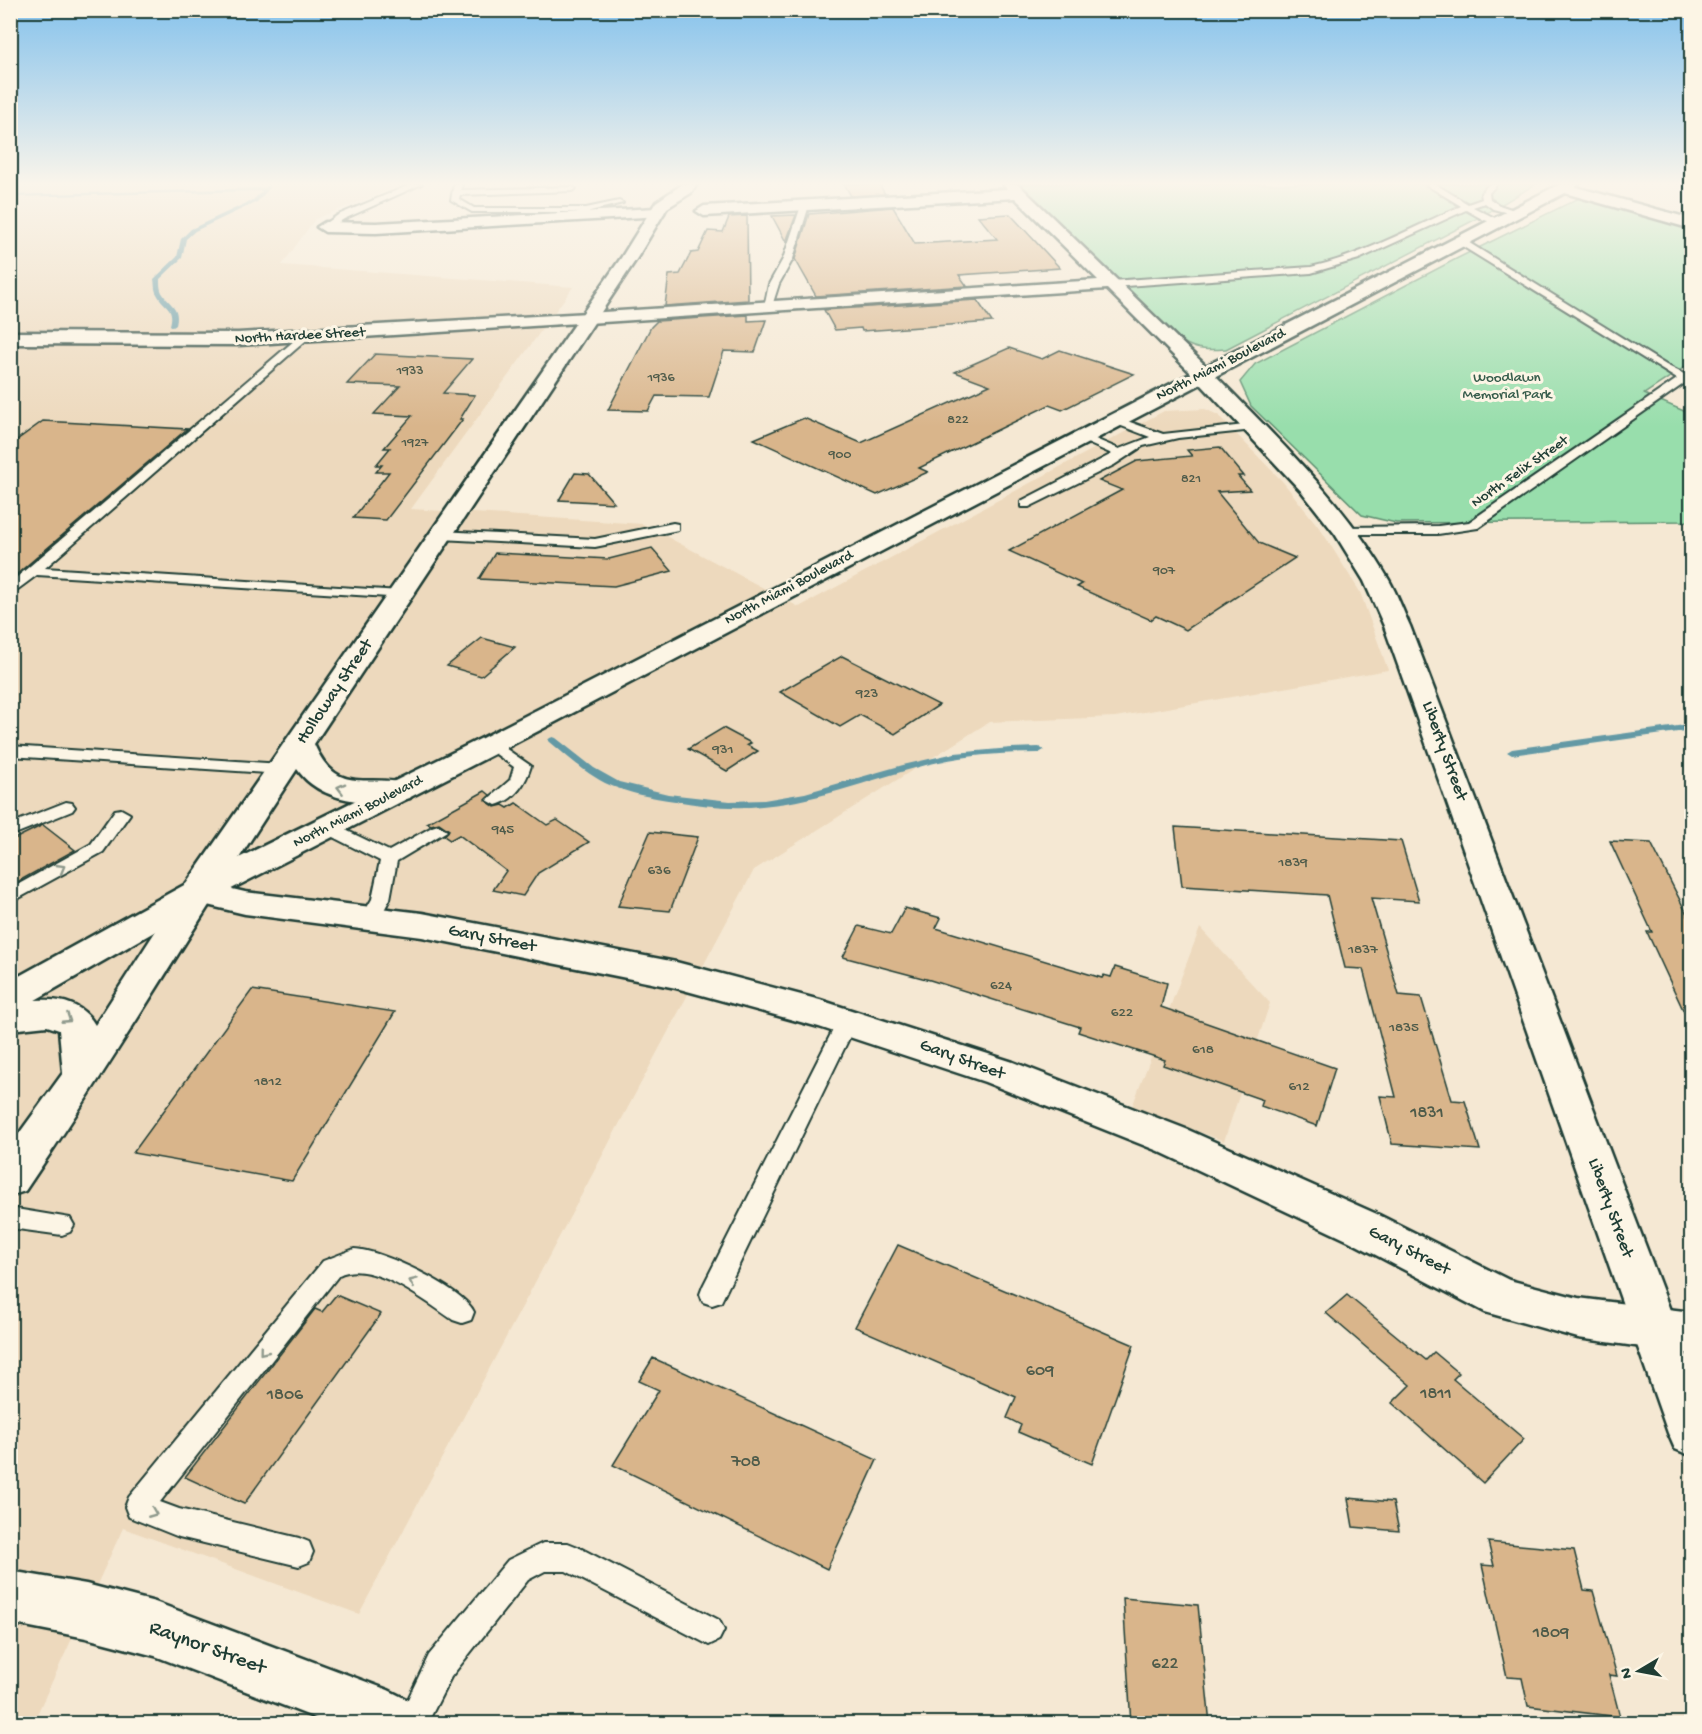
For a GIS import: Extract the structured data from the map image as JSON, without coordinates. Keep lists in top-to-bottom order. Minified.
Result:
{"streets":{"street":["North Hardee Street","North Miami Boulevard","Holloway Street","Liberty Street","Gary Street","Raynor Street"],"lane":["North Felix Street"]},"crossings":[["North Hardee Street","Holloway Street"],["North Hardee Street","Liberty Street"],["North Miami Boulevard","Holloway Street"],["North Miami Boulevard","Liberty Street"],["North Miami Boulevard","Gary Street"],["North Felix Street","Liberty Street"],["Holloway Street","Gary Street"],["Liberty Street","Gary Street"]],"parks":["Woodlawn Memorial Park"],"house_numbers":["1933","1936","822","1927","900","821","907","923","931","945","1839","636","1837","624","622","1835","618","1812","612","1831","609","1811","1806","708","1809","622"],"north":"left"}
